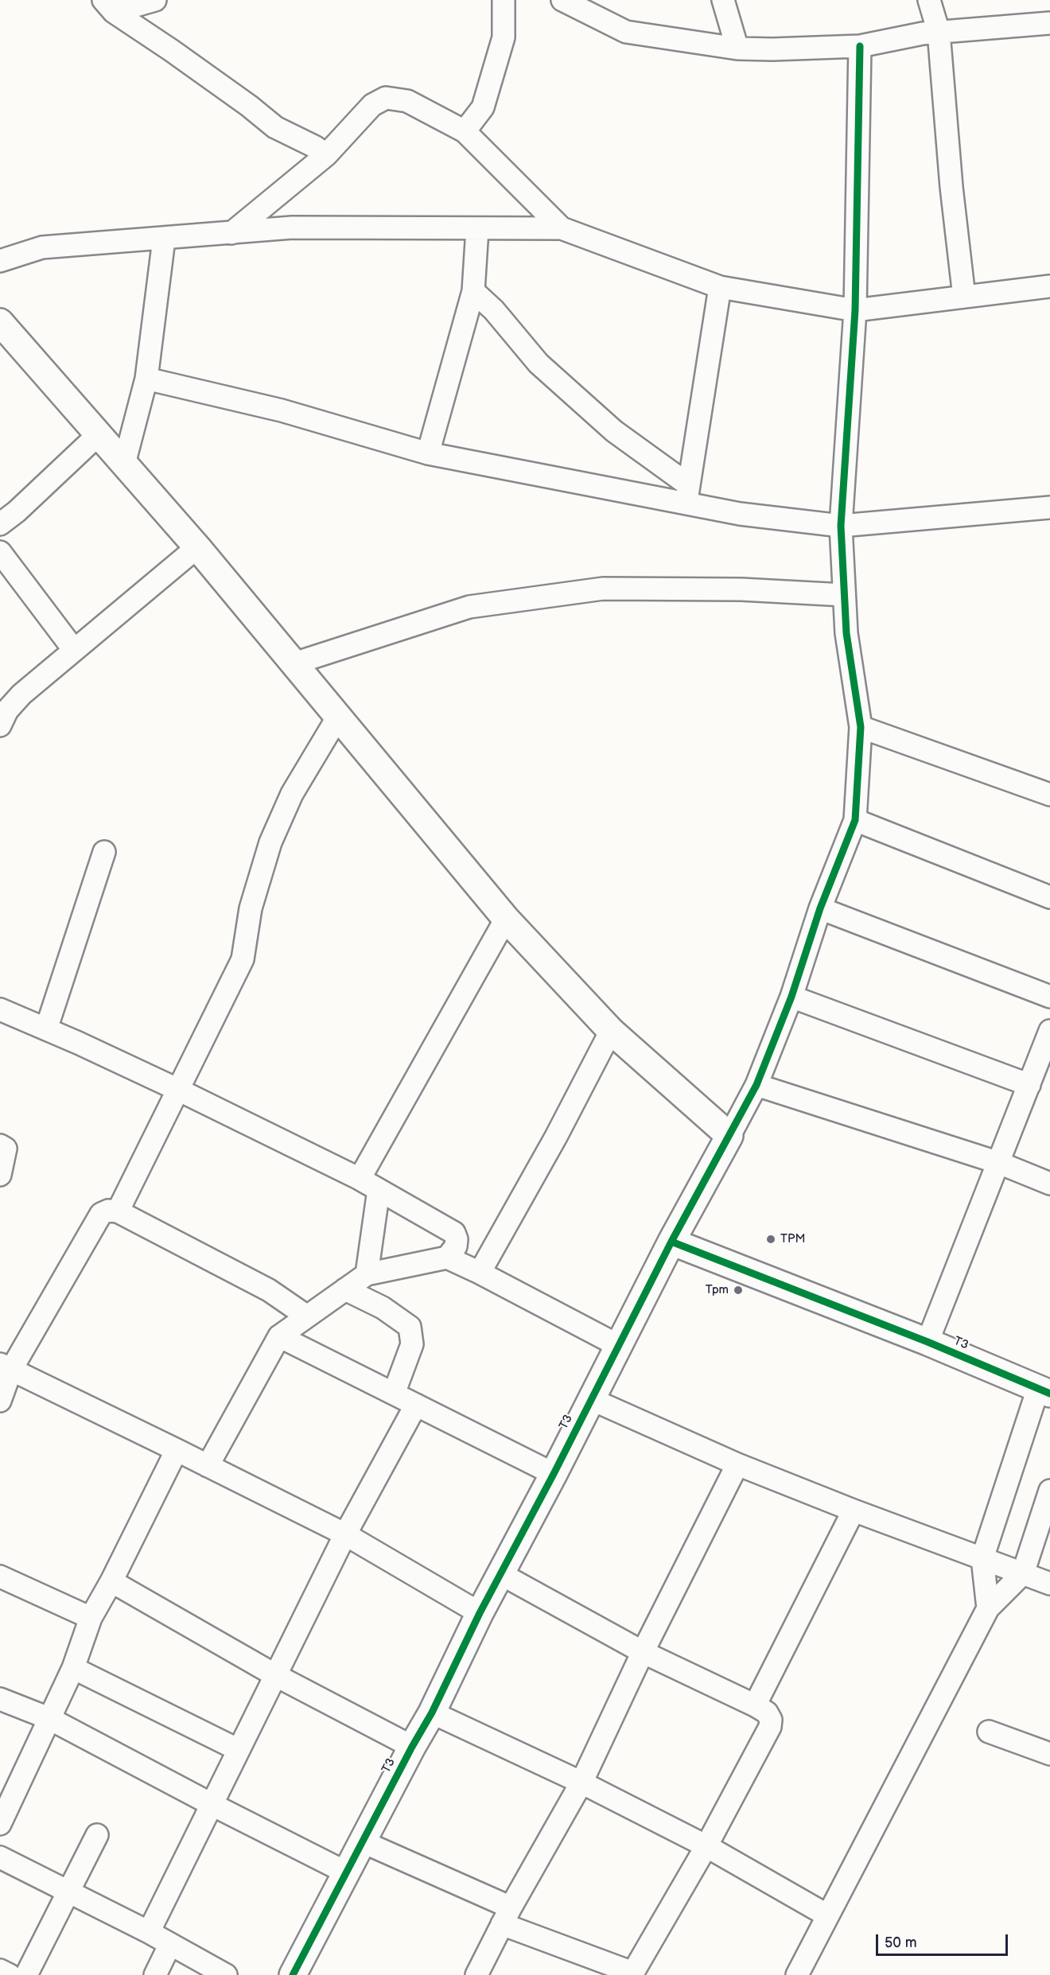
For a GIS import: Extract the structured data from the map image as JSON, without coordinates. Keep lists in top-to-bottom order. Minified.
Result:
{"streets":{"street":["T3"]},"places":["TPM","Tpm"],"scale_bar":"50 m"}
